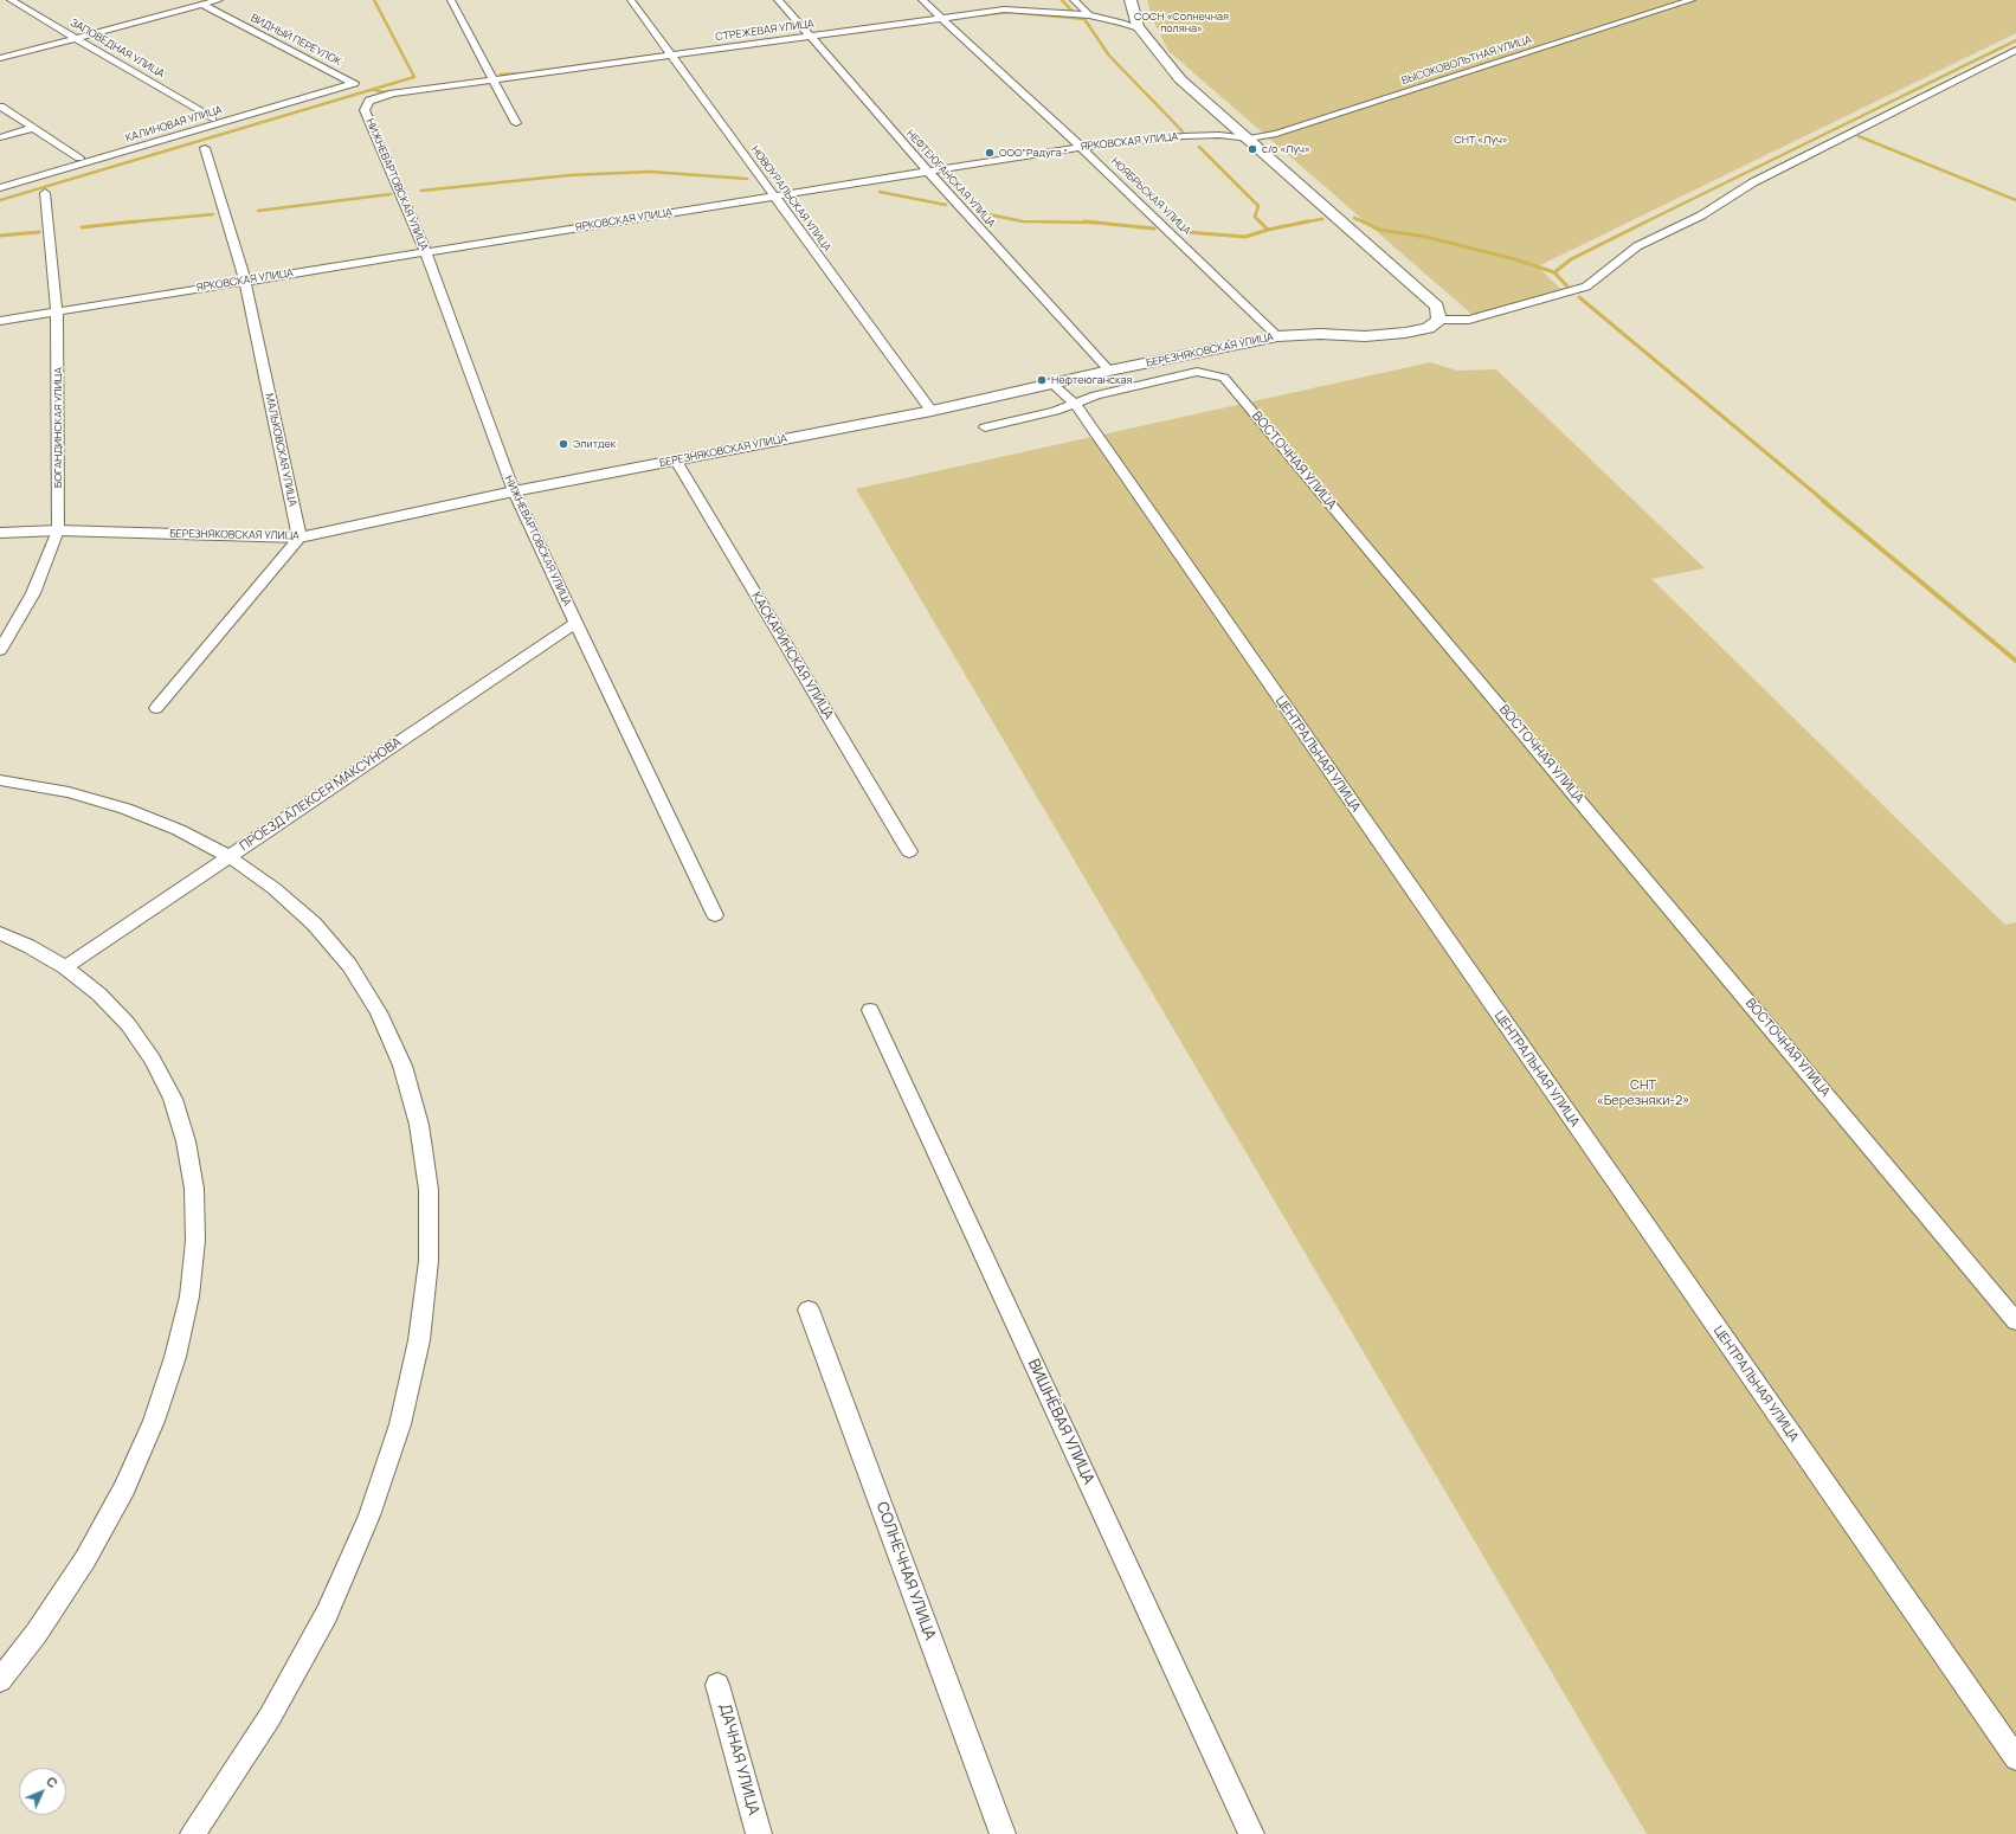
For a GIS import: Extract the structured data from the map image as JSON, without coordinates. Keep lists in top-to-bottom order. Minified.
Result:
{"streets":{"street":["СТРЕЖЕВАЯ УЛИЦА","ВИДНЫЙ ПЕРЕУЛОК","ЗАПОВЕДНАЯ УЛИЦА","ВЫСОКОВОЛЬТНАЯ УЛИЦА","КАЛИНОВАЯ УЛИЦА","ЯРКОВСКАЯ УЛИЦА","НЕФТЕЮГАНСКАЯ УЛИЦА","НИЖНЕВАРТОВСКАЯ УЛИЦА","НОЯБРЬСКАЯ УЛИЦА","НОВОУРАЛЬСКАЯ УЛИЦА","БЕРЕЗНЯКОВСКАЯ УЛИЦА","БОГАНДИНСКАЯ УЛИЦА","МАЛЬКОВСКАЯ УЛИЦА","ВОСТОЧНАЯ УЛИЦА","КАСКАРИНСКАЯ УЛИЦА","ЦЕНТРАЛЬНАЯ УЛИЦА","ПРОЕЗД АЛЕКСЕЯ МАКСУНОВА","ВИШНЁВАЯ УЛИЦА","СОЛНЕЧНАЯ УЛИЦА","ДАЧНАЯ УЛИЦА"]},"crossings":[["СТРЕЖЕВАЯ УЛИЦА","НЕФТЕЮГАНСКАЯ УЛИЦА"],["СТРЕЖЕВАЯ УЛИЦА","НИЖНЕВАРТОВСКАЯ УЛИЦА"],["СТРЕЖЕВАЯ УЛИЦА","НОЯБРЬСКАЯ УЛИЦА"],["СТРЕЖЕВАЯ УЛИЦА","НОВОУРАЛЬСКАЯ УЛИЦА"],["ВИДНЫЙ ПЕРЕУЛОК","КАЛИНОВАЯ УЛИЦА"],["ВЫСОКОВОЛЬТНАЯ УЛИЦА","ЯРКОВСКАЯ УЛИЦА"],["ЯРКОВСКАЯ УЛИЦА","НЕФТЕЮГАНСКАЯ УЛИЦА"],["ЯРКОВСКАЯ УЛИЦА","НИЖНЕВАРТОВСКАЯ УЛИЦА"],["ЯРКОВСКАЯ УЛИЦА","НОЯБРЬСКАЯ УЛИЦА"],["ЯРКОВСКАЯ УЛИЦА","НОВОУРАЛЬСКАЯ УЛИЦА"],["ЯРКОВСКАЯ УЛИЦА","БОГАНДИНСКАЯ УЛИЦА"],["ЯРКОВСКАЯ УЛИЦА","МАЛЬКОВСКАЯ УЛИЦА"],["НЕФТЕЮГАНСКАЯ УЛИЦА","БЕРЕЗНЯКОВСКАЯ УЛИЦА"],["НИЖНЕВАРТОВСКАЯ УЛИЦА","БЕРЕЗНЯКОВСКАЯ УЛИЦА"],["НИЖНЕВАРТОВСКАЯ УЛИЦА","ПРОЕЗД АЛЕКСЕЯ МАКСУНОВА"],["НОЯБРЬСКАЯ УЛИЦА","БЕРЕЗНЯКОВСКАЯ УЛИЦА"],["НОВОУРАЛЬСКАЯ УЛИЦА","БЕРЕЗНЯКОВСКАЯ УЛИЦА"],["БЕРЕЗНЯКОВСКАЯ УЛИЦА","БОГАНДИНСКАЯ УЛИЦА"],["БЕРЕЗНЯКОВСКАЯ УЛИЦА","МАЛЬКОВСКАЯ УЛИЦА"],["БЕРЕЗНЯКОВСКАЯ УЛИЦА","КАСКАРИНСКАЯ УЛИЦА"],["БЕРЕЗНЯКОВСКАЯ УЛИЦА","ЦЕНТРАЛЬНАЯ УЛИЦА"],["ВОСТОЧНАЯ УЛИЦА","ЦЕНТРАЛЬНАЯ УЛИЦА"]],"parks":["СОСН «Солнечная поляна»","СНТ «Луч»","СНТ «Березняки-2»"],"places":["с/о «Луч»","ООО\"Радуга \"","Нефтеюганская","Элитдек"],"north":"top right"}
